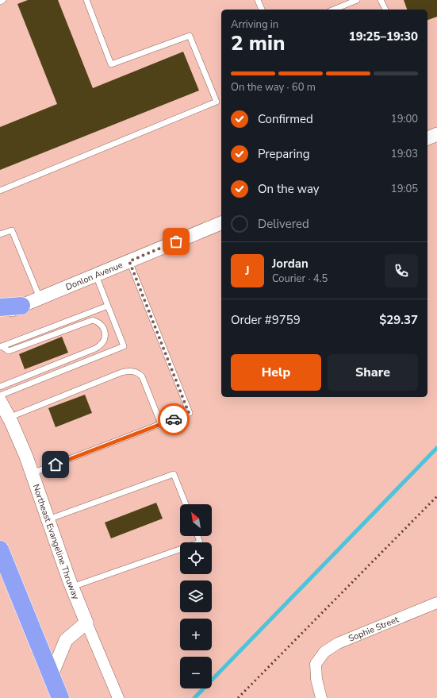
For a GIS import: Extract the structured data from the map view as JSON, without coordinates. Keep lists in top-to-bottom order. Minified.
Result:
{"streets":{"street":["Donlon Avenue","Northeast Evangeline Thruway","Sophie Street"]},"north":"top left","page":{"heading":["2 min","Arriving in","19:25–19:30"],"panel":["Jordan","Courier · 4.5","Order #9759","$29.37"],"bar":"On the way · 60 m","list":[["Confirmed","19:00"],["Preparing","19:03"],["On the way","19:05"],"Delivered"],"round":"J","buttons":["Help","Share"],"map_buttons":["+","−"]}}
